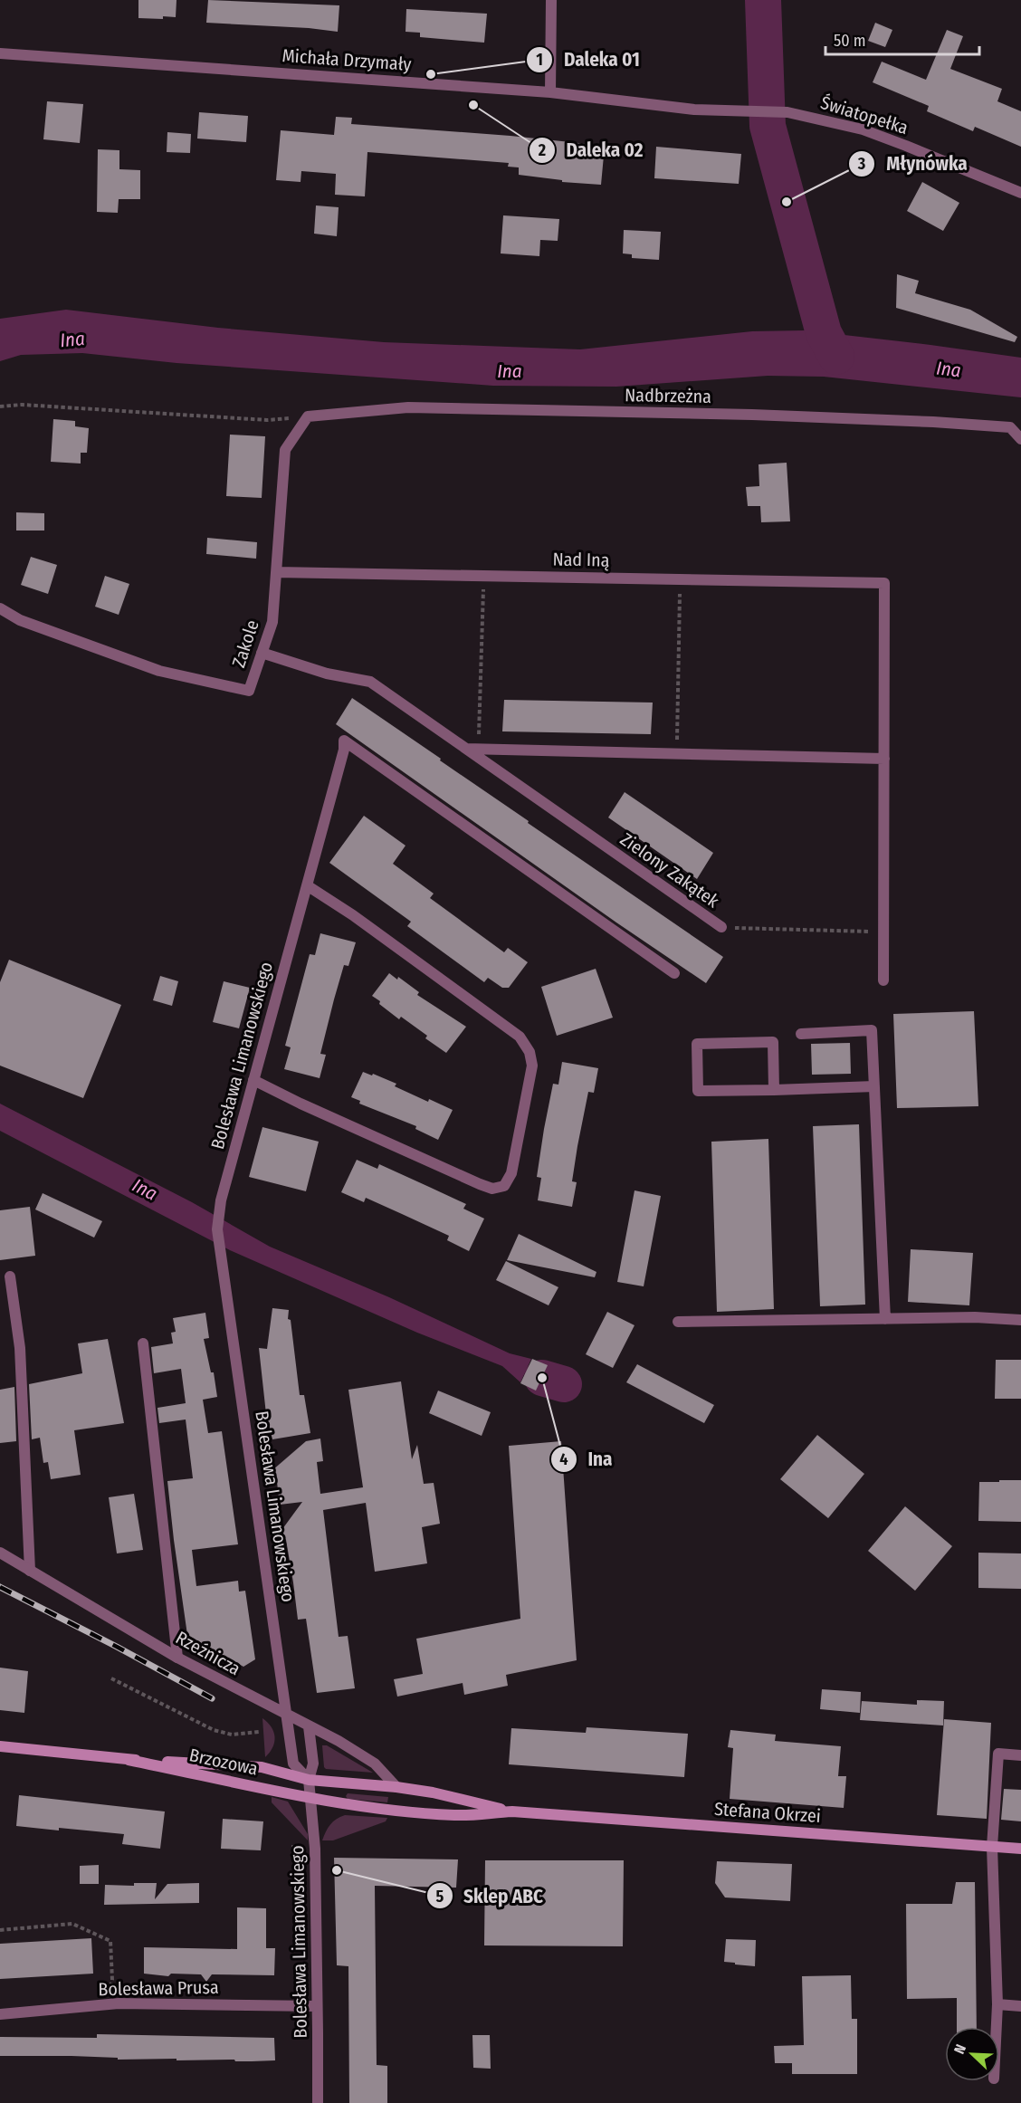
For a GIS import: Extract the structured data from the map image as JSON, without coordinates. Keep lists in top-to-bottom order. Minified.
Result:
{"streets":{"street":["Michała Drzymały","Światopełka","Nadbrzeżna","Nad Iną","Zakole","Zielony Zakątek","Bolesława Limanowskiego","Rzeźnicza","Brzozowa","Stefana Okrzei","Bolesława Prusa"]},"crossings":[["Michała Drzymały","Światopełka"],["Nadbrzeżna","Zakole"],["Nad Iną","Zakole"],["Zakole","Zielony Zakątek"],["Bolesława Limanowskiego","Rzeźnicza"],["Bolesława Limanowskiego","Brzozowa"],["Bolesława Limanowskiego","Stefana Okrzei"],["Bolesława Limanowskiego","Bolesława Prusa"],["Rzeźnicza","Stefana Okrzei"],["Brzozowa","Stefana Okrzei"]],"water":["Ina"],"places":["Daleka 01","Daleka 02","Młynówka","Ina","Sklep ABC"],"scale_bar":"50 m","north":"top left"}
